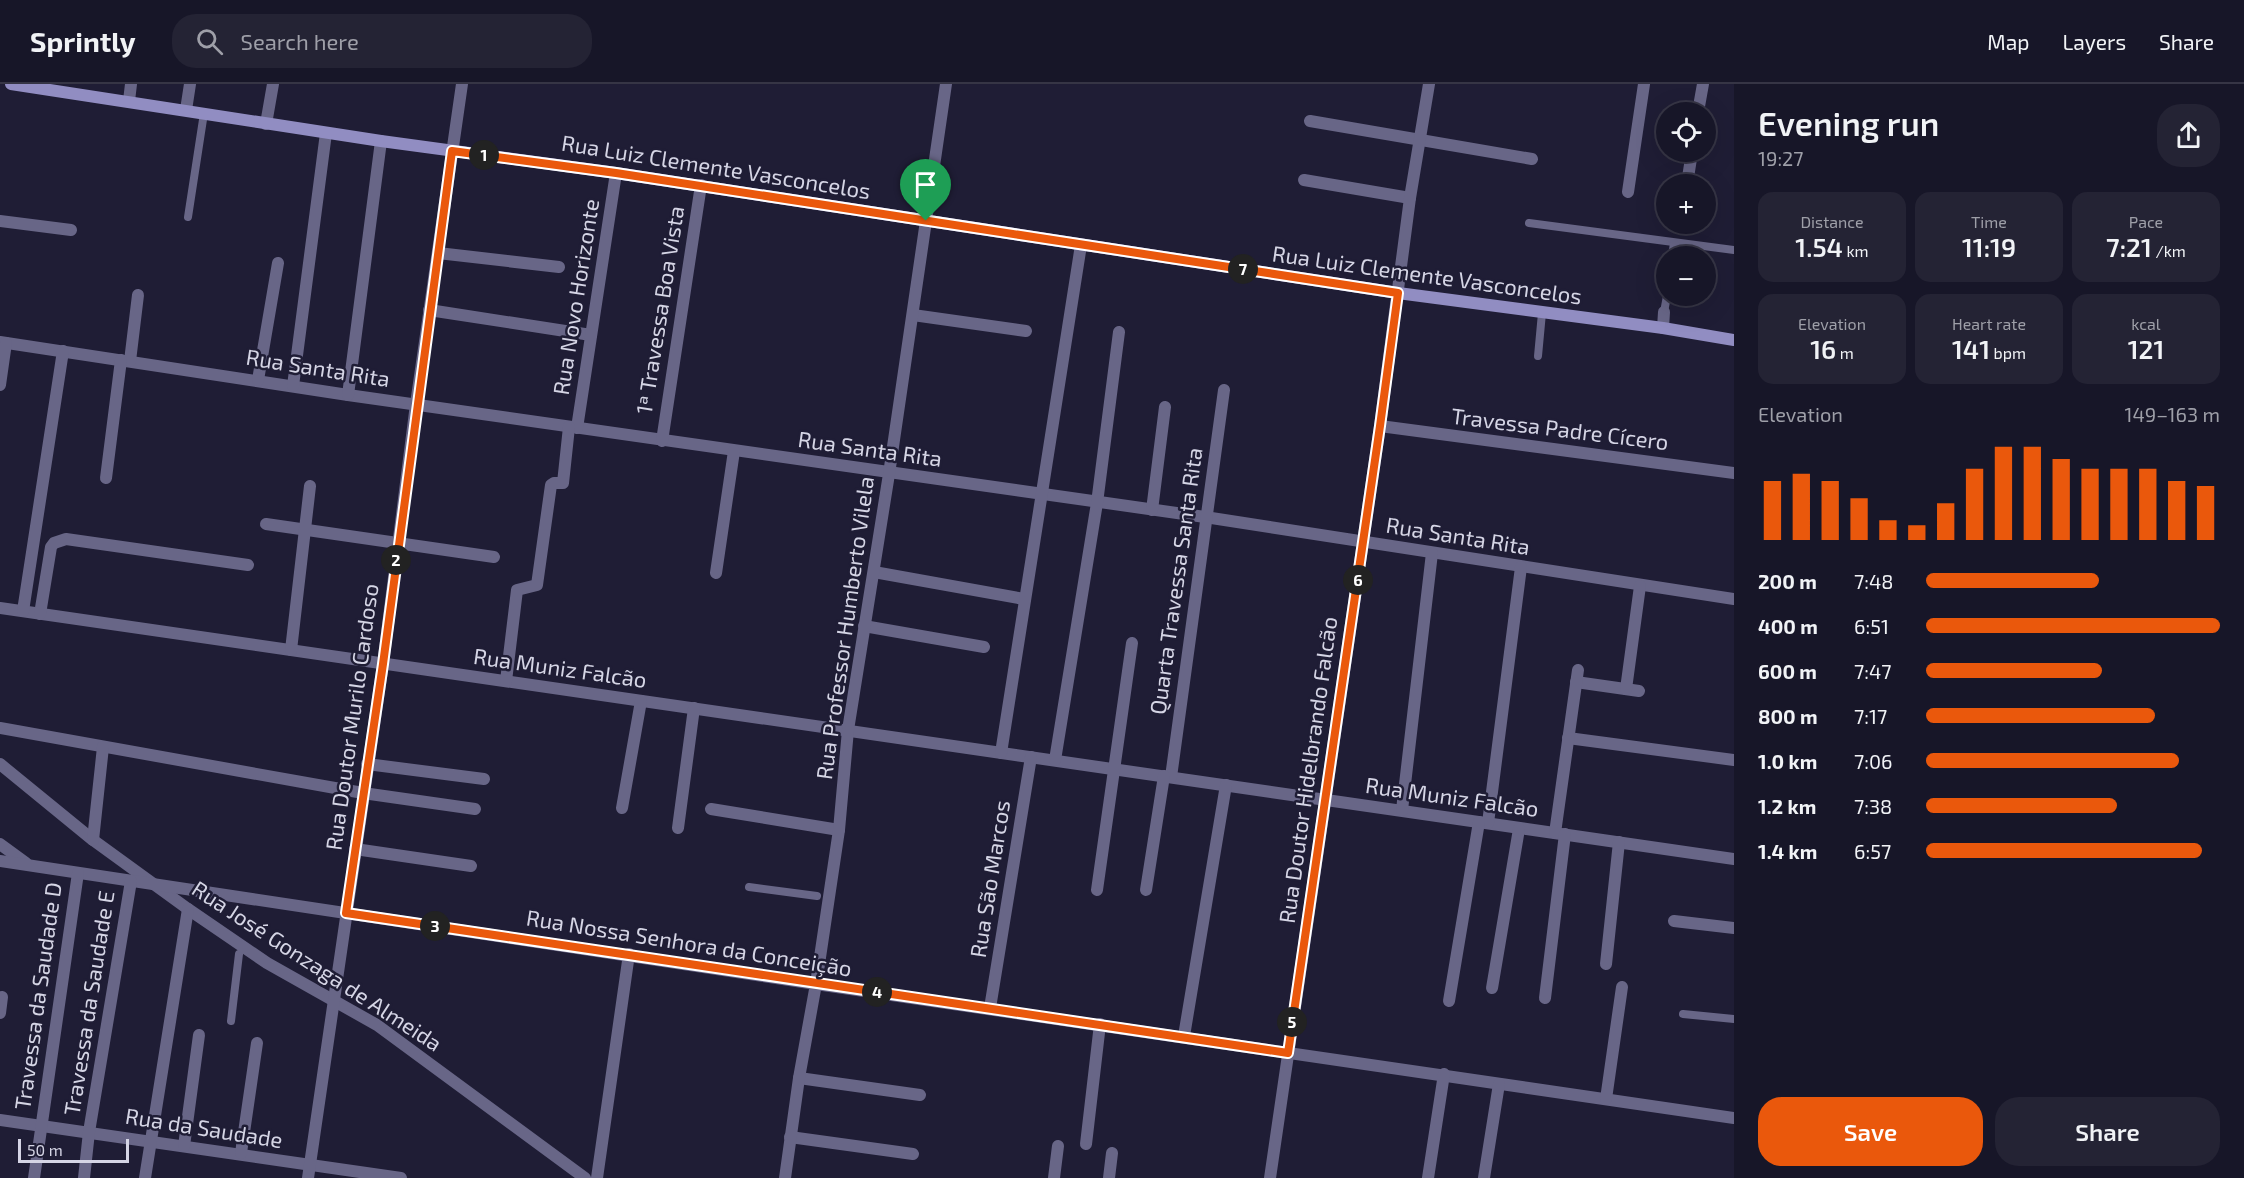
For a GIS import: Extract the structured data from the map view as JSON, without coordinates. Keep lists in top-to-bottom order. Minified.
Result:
{"streets":{"street":["Rua Luiz Clemente Vasconcelos","Rua Novo Horizonte","1ª Travessa Boa Vista","Rua Santa Rita","Travessa Padre Cícero","Quarta Travessa Santa Rita","Rua Professor Humberto Vilela","Rua Muniz Falcão","Rua Doutor Murilo Cardoso","Rua Doutor Hidelbrando Falcão","Rua São Marcos","Rua Nossa Senhora da Conceição","Rua José Gonzaga de Almeida","Travessa da Saudade D","Travessa da Saudade E","Rua da Saudade"]},"crossings":[["Rua Luiz Clemente Vasconcelos","Rua Novo Horizonte"],["Rua Luiz Clemente Vasconcelos","1ª Travessa Boa Vista"],["Rua Luiz Clemente Vasconcelos","Rua Professor Humberto Vilela"],["Rua Luiz Clemente Vasconcelos","Rua Doutor Murilo Cardoso"],["Rua Luiz Clemente Vasconcelos","Rua Doutor Hidelbrando Falcão"],["Rua Novo Horizonte","Rua Santa Rita"],["Rua Novo Horizonte","Rua Muniz Falcão"],["1ª Travessa Boa Vista","Rua Santa Rita"],["Rua Santa Rita","Quarta Travessa Santa Rita"],["Rua Santa Rita","Rua Professor Humberto Vilela"],["Rua Santa Rita","Rua Doutor Murilo Cardoso"],["Rua Santa Rita","Rua Doutor Hidelbrando Falcão"],["Travessa Padre Cícero","Rua Doutor Hidelbrando Falcão"],["Quarta Travessa Santa Rita","Rua Muniz Falcão"],["Rua Professor Humberto Vilela","Rua Muniz Falcão"],["Rua Professor Humberto Vilela","Rua Nossa Senhora da Conceição"],["Rua Muniz Falcão","Rua Doutor Murilo Cardoso"],["Rua Muniz Falcão","Rua Doutor Hidelbrando Falcão"],["Rua Muniz Falcão","Rua São Marcos"],["Rua Doutor Murilo Cardoso","Rua Nossa Senhora da Conceição"],["Rua Doutor Murilo Cardoso","Rua José Gonzaga de Almeida"],["Rua Doutor Murilo Cardoso","Rua da Saudade"],["Rua Doutor Hidelbrando Falcão","Rua Nossa Senhora da Conceição"],["Rua São Marcos","Rua Nossa Senhora da Conceição"],["Rua Nossa Senhora da Conceição","Rua José Gonzaga de Almeida"],["Rua Nossa Senhora da Conceição","Travessa da Saudade D"],["Rua Nossa Senhora da Conceição","Travessa da Saudade E"],["Travessa da Saudade D","Rua da Saudade"],["Travessa da Saudade E","Rua da Saudade"]],"scale_bar":"50 m","page":{"header":"Sprintly","search":"Search here","nav":["Map","Layers","Share"],"heading":["Evening run","19:27"],"map_buttons":["+","−"],"pins":["1","7","2","6","3","4","5"],"stats":[["Distance","1.54 km"],["Time","11:19"],["Pace","7:21 /km"],["Elevation","16 m"],["Heart rate","141 bpm"],["kcal","121"]],"chart":["Elevation","149–163 m"],"list":[{"name":"200 m","note":"7:48"},{"name":"400 m","note":"6:51"},{"name":"600 m","note":"7:47"},{"name":"800 m","note":"7:17"},{"name":"1.0 km","note":"7:06"},{"name":"1.2 km","note":"7:38"},{"name":"1.4 km","note":"6:57"}],"buttons":["Save","Share"],"scale":"50 m"}}
